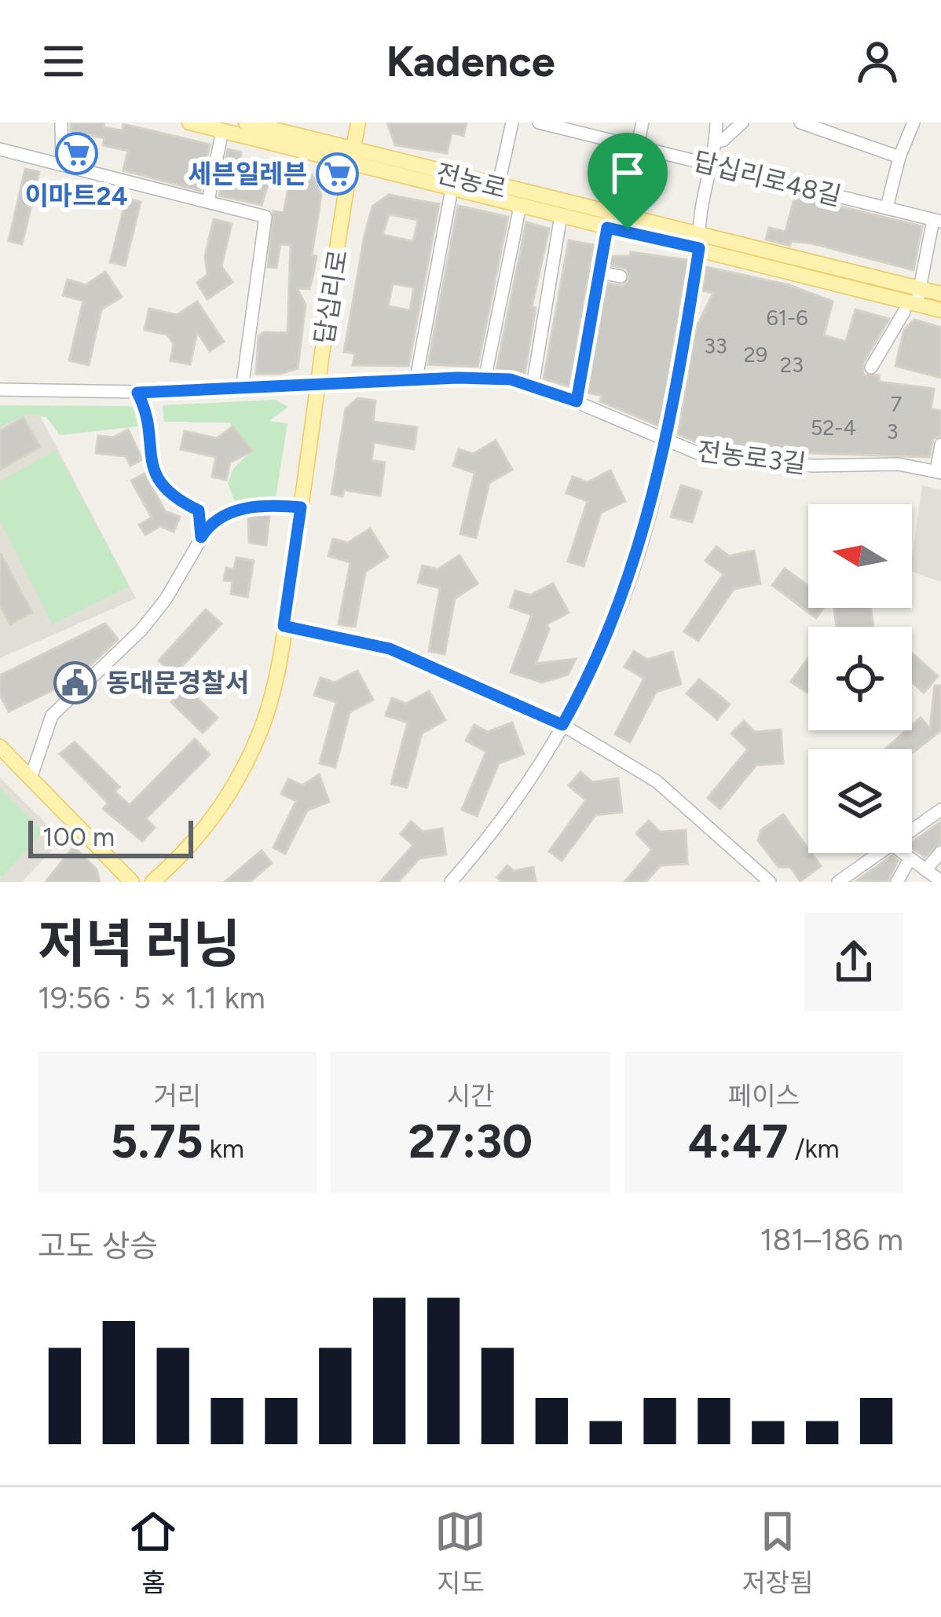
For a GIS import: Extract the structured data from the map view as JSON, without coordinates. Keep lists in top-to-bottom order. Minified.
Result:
{"streets":{"main road":["전농로","답십리로"],"street":["답십리로48길","전농로3길"]},"crossings":[["전농로","답십리로"],["전농로","전농로3길"],["답십리로","전농로3길"]],"places":{"supermarket":["이마트24","세븐일레븐"],"public building":["동대문경찰서"]},"house_numbers":["61-6","33","29","23","7","52-4","3"],"scale_bar":"100 m","north":"left","page":{"header":"Kadence","scale":"100 m","heading":["저녁 러닝","19:56 · 5 × 1.1 km"],"stats":[["거리","5.75 km"],["시간","27:30"],["페이스","4:47 /km"]],"chart":["고도 상승","181–186 m"],"tabs":["홈","지도","저장됨"]}}
